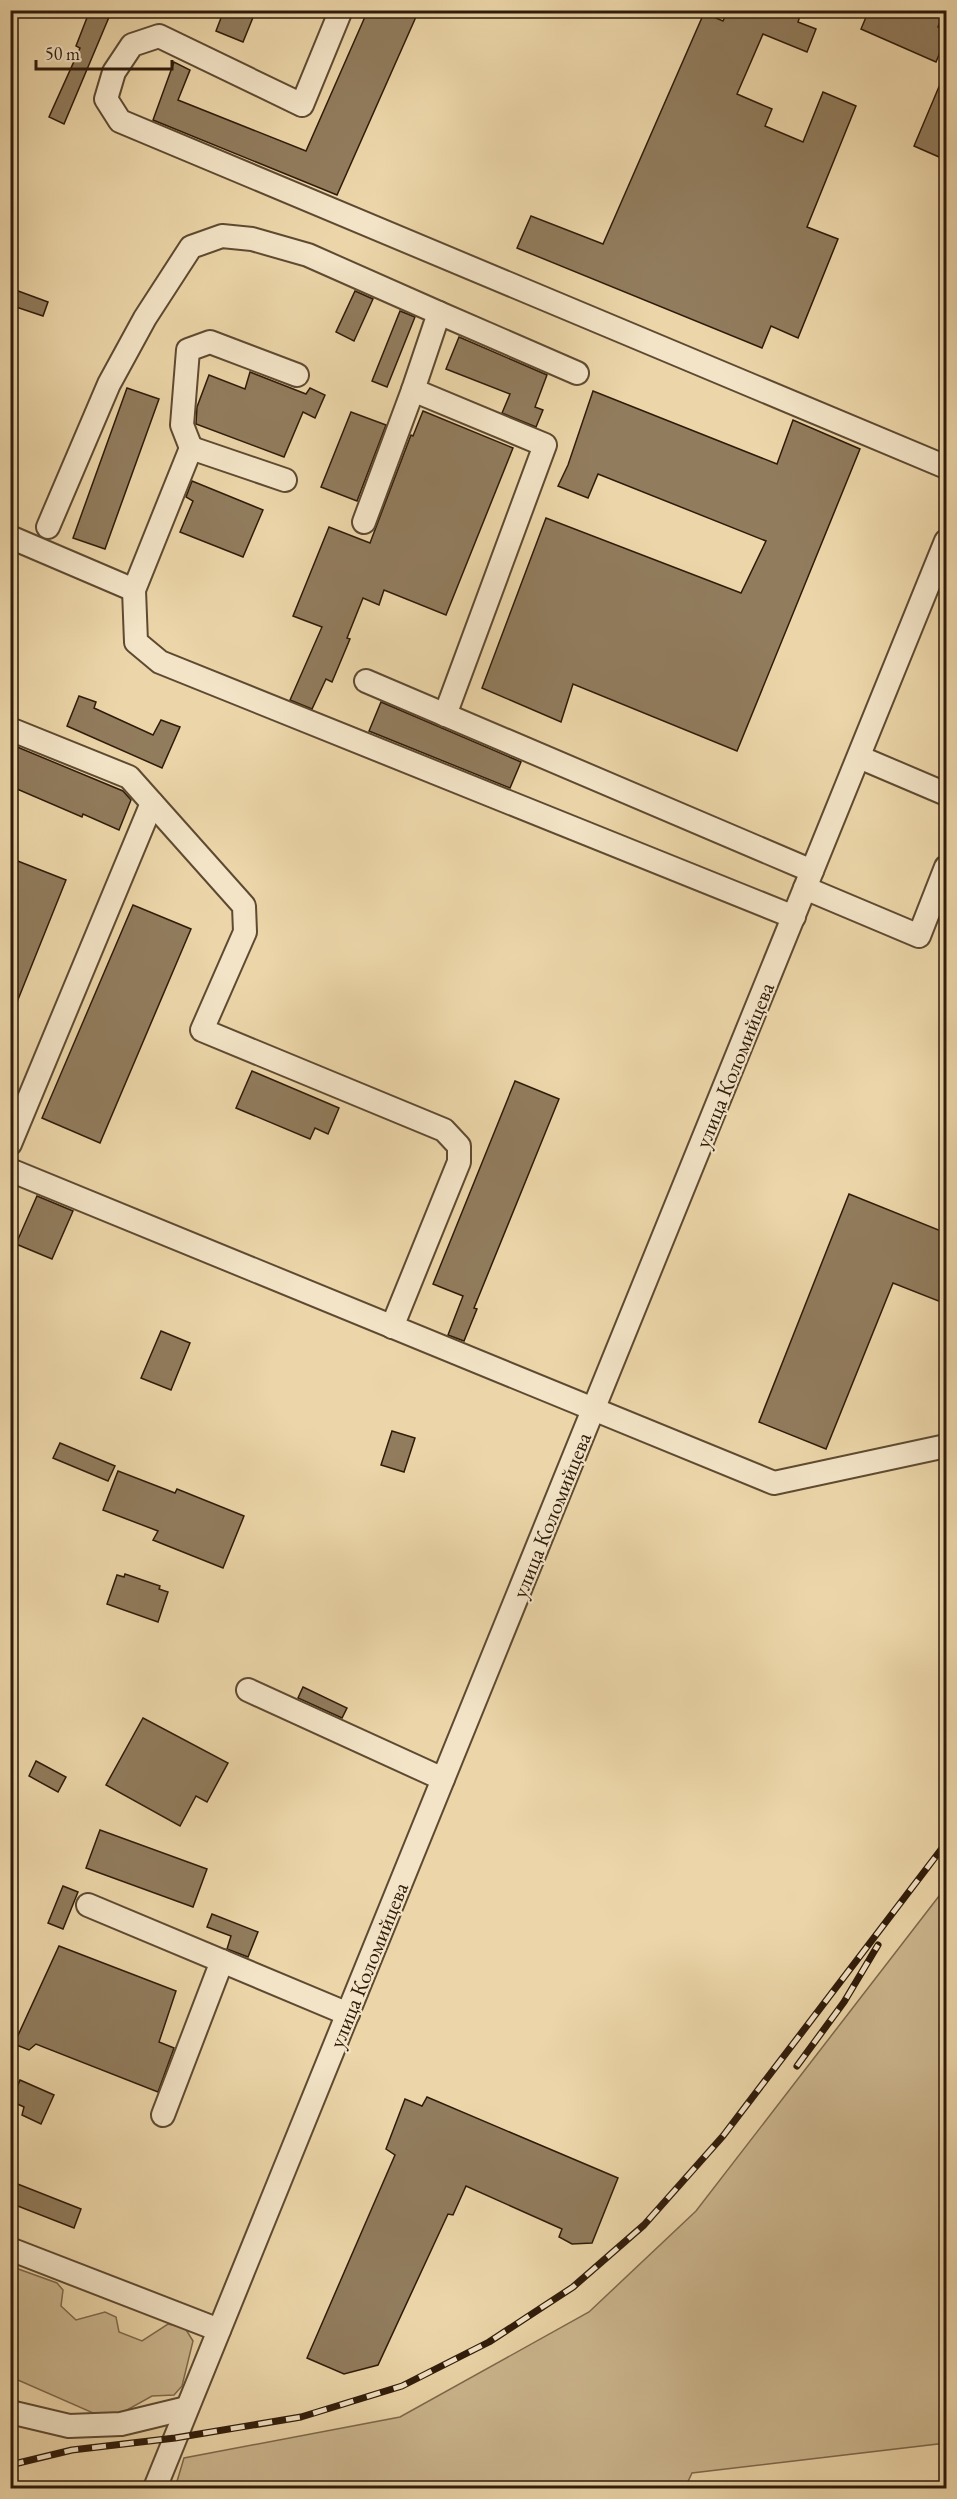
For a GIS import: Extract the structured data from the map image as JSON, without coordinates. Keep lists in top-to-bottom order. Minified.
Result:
{"streets":{"street":["улица Коломийцева"]},"scale_bar":"50 m"}
